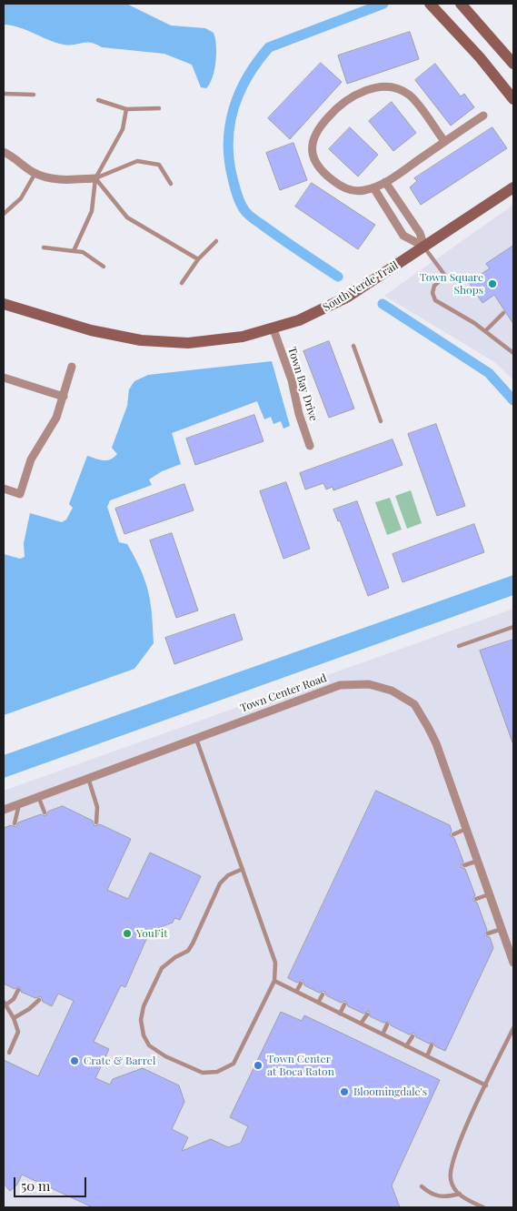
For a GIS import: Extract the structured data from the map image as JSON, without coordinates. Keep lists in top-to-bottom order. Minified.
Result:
{"streets":{"street":["South Verde Trail","Town Bay Drive","Town Center Road"]},"crossings":[["South Verde Trail","Town Bay Drive"]],"places":["Town Square Shops","YouFit","Crate & Barrel","Town Center at Boca Raton","Bloomingdale's"],"scale_bar":"50 m"}
